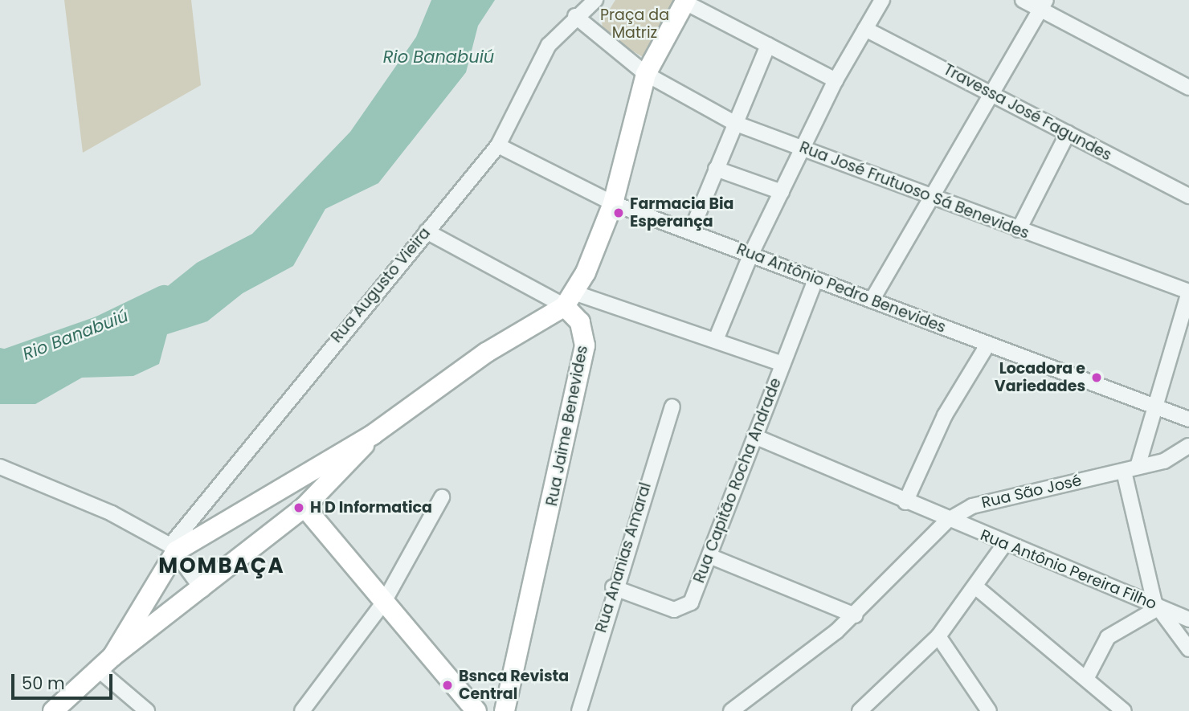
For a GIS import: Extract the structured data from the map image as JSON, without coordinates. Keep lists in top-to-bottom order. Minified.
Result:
{"streets":{"main road":["Rua Jaime Benevides"],"street":["Travessa José Fagundes","Rua José Frutuoso Sá Benevides","Rua Augusto Vieira","Rua Antônio Pedro Benevides","Rua Capitão Rocha Andrade","Rua São José","Rua Ananias Amaral","Rua Antônio Pereira Filho"]},"crossings":[["Rua José Frutuoso Sá Benevides","Rua Augusto Vieira"],["Rua Augusto Vieira","Rua Antônio Pedro Benevides"],["Rua Antônio Pedro Benevides","Rua Capitão Rocha Andrade"],["Rua Capitão Rocha Andrade","Rua Ananias Amaral"],["Rua São José","Rua Antônio Pereira Filho"]],"districts":["MOMBAÇA"],"water":["Rio Banabuiú"],"parks":["Praça da Matriz"],"places":["Farmacia Bia Esperança","Locadora e Variedades","H D Informatica","Bsnca Revista Central"],"scale_bar":"50 m"}
